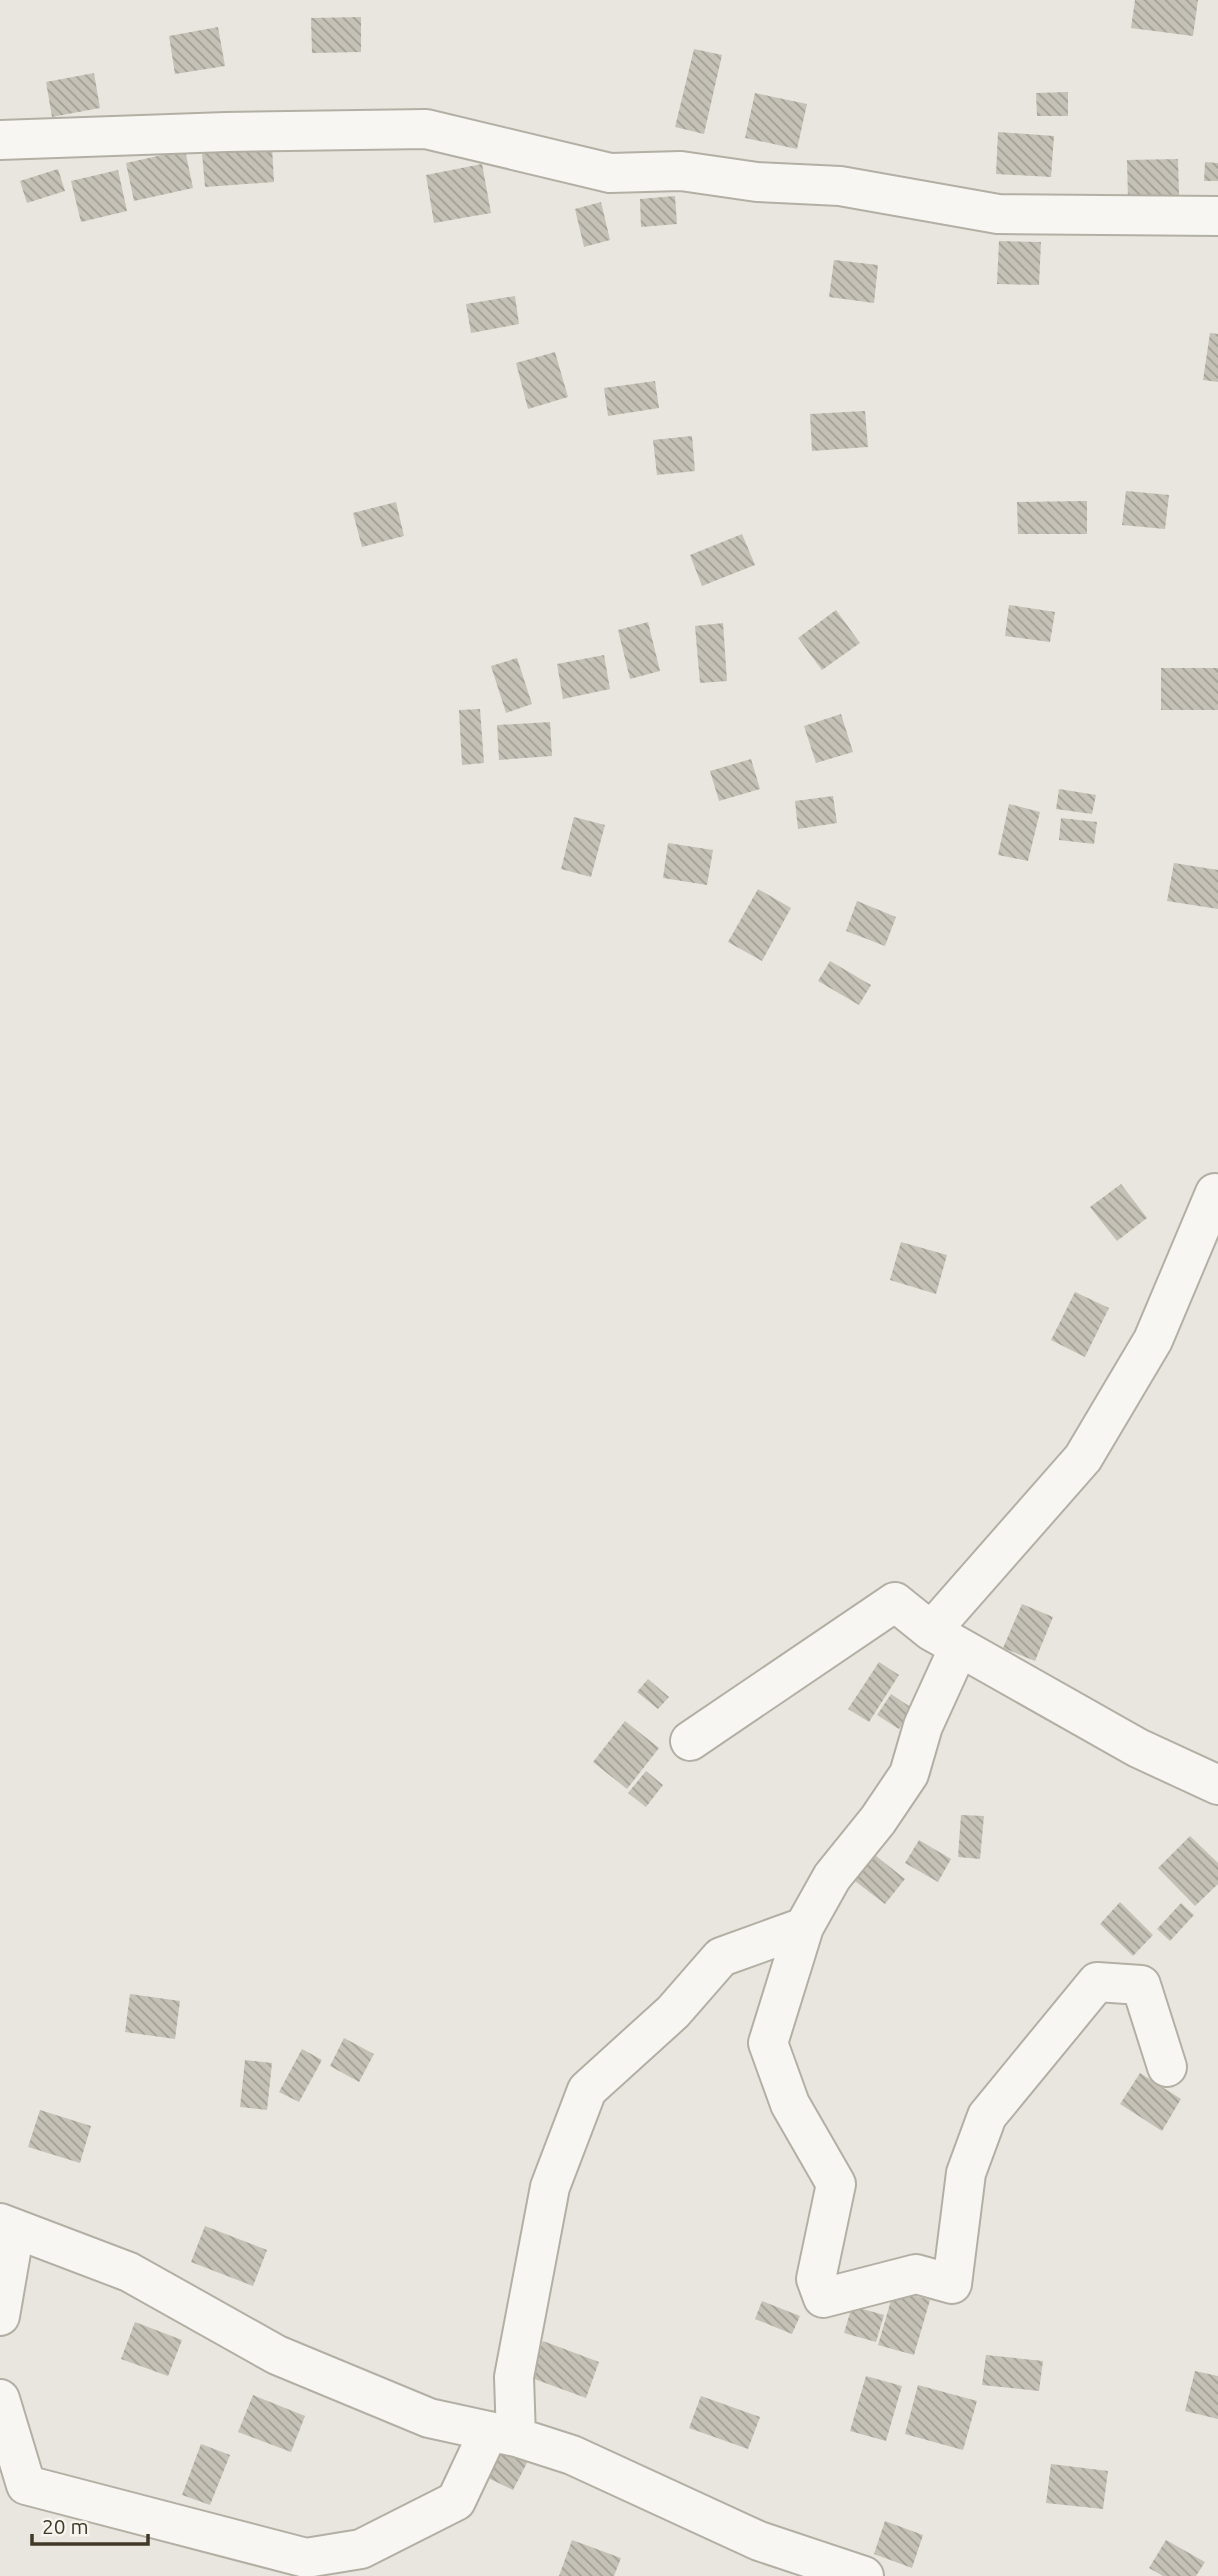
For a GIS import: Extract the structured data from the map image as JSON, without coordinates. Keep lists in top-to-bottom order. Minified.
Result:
{"scale_bar":"20 m"}
